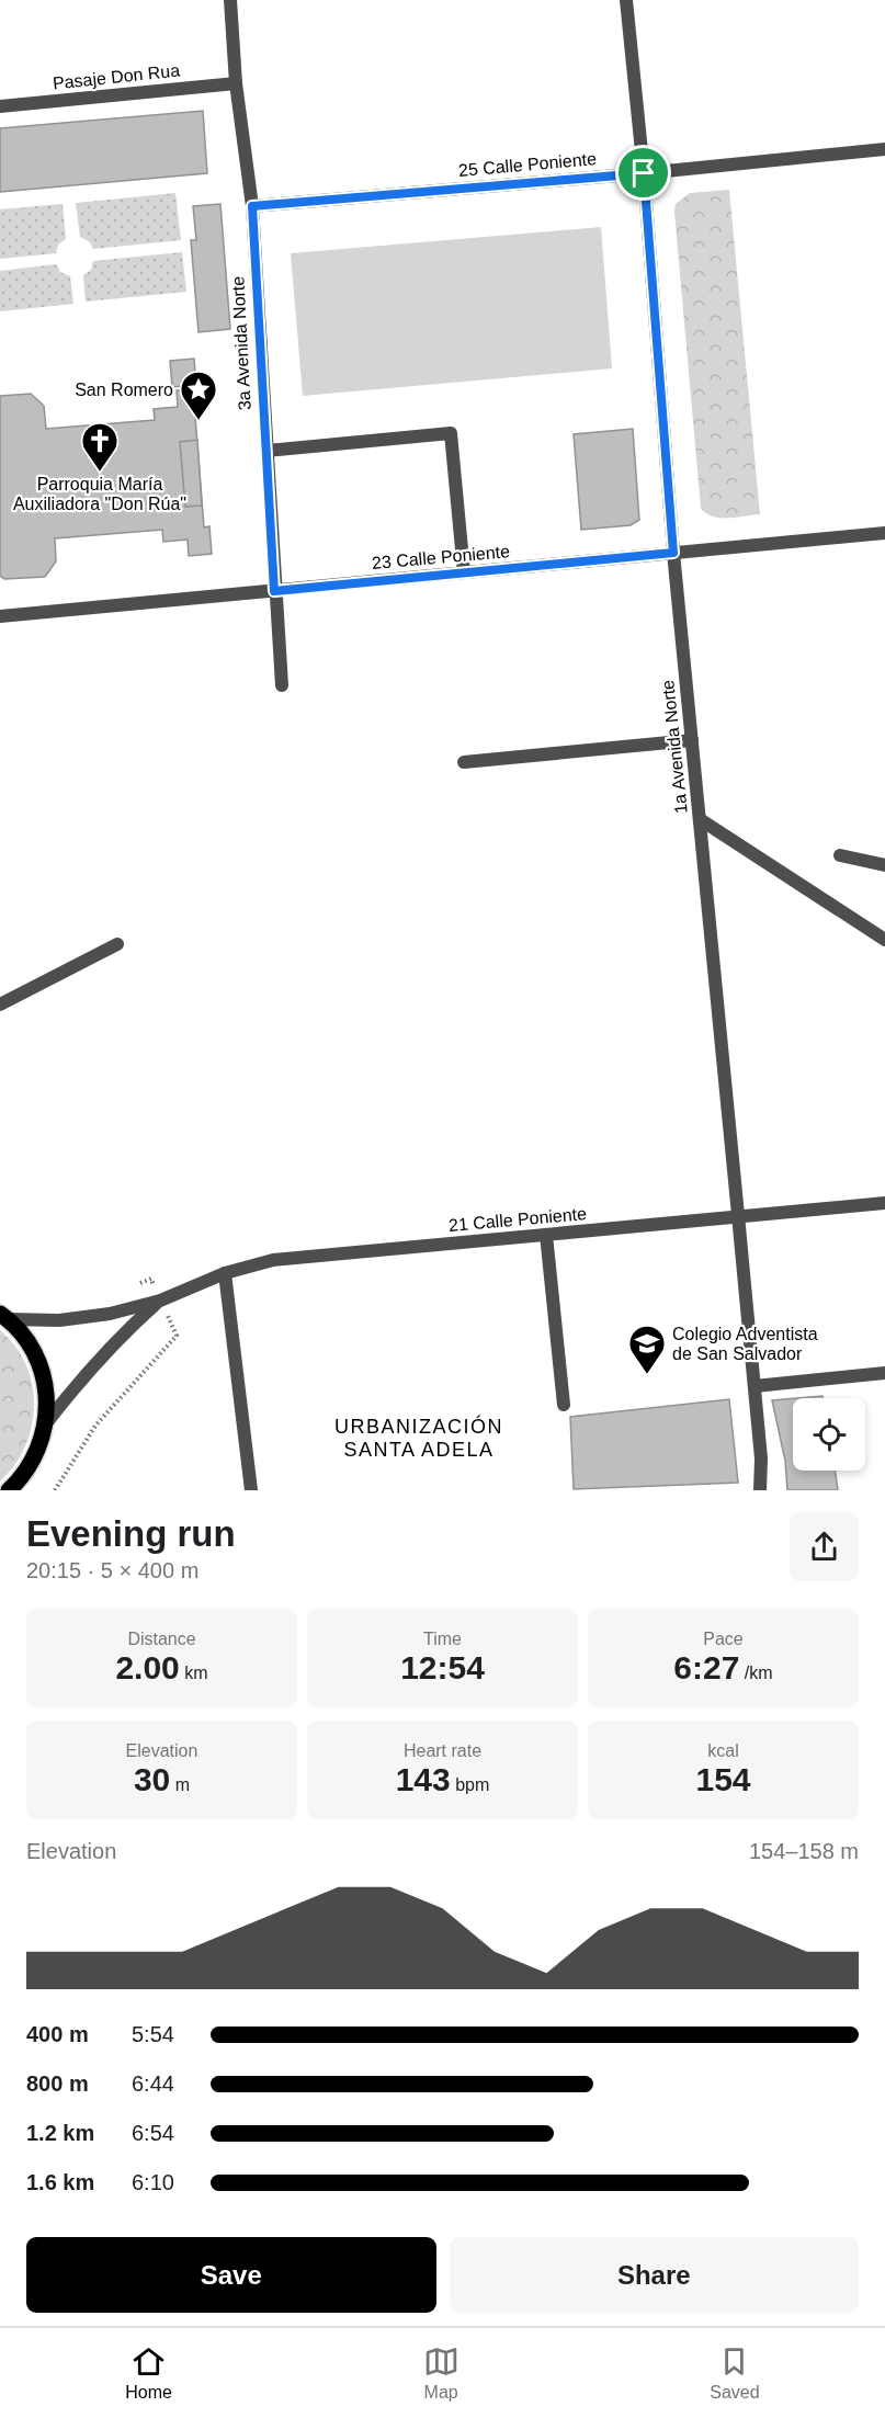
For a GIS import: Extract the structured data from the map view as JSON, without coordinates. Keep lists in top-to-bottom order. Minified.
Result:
{"streets":{"street":["Pasaje Don Rua","25 Calle Poniente","3a Avenida Norte","23 Calle Poniente","1a Avenida Norte","21 Calle Poniente"]},"crossings":[["Pasaje Don Rua","3a Avenida Norte"],["25 Calle Poniente","3a Avenida Norte"],["25 Calle Poniente","1a Avenida Norte"],["3a Avenida Norte","23 Calle Poniente"],["23 Calle Poniente","1a Avenida Norte"],["1a Avenida Norte","21 Calle Poniente"]],"districts":["URBANIZACIÓN SANTA ADELA"],"places":{"place":["San Romero"],"church":["Parroquia María Auxiliadora \"Don Rúa\""],"school or university":["Colegio Adventista de San Salvador"]},"page":{"heading":["Evening run","20:15 · 5 × 400 m"],"stats":[["Distance","2.00 km"],["Time","12:54"],["Pace","6:27 /km"],["Elevation","30 m"],["Heart rate","143 bpm"],["kcal","154"]],"chart":["Elevation","154–158 m"],"list":[{"name":"400 m","note":"5:54"},{"name":"800 m","note":"6:44"},{"name":"1.2 km","note":"6:54"},{"name":"1.6 km","note":"6:10"}],"buttons":["Save","Share"],"tabs":["Home","Map","Saved"]}}
